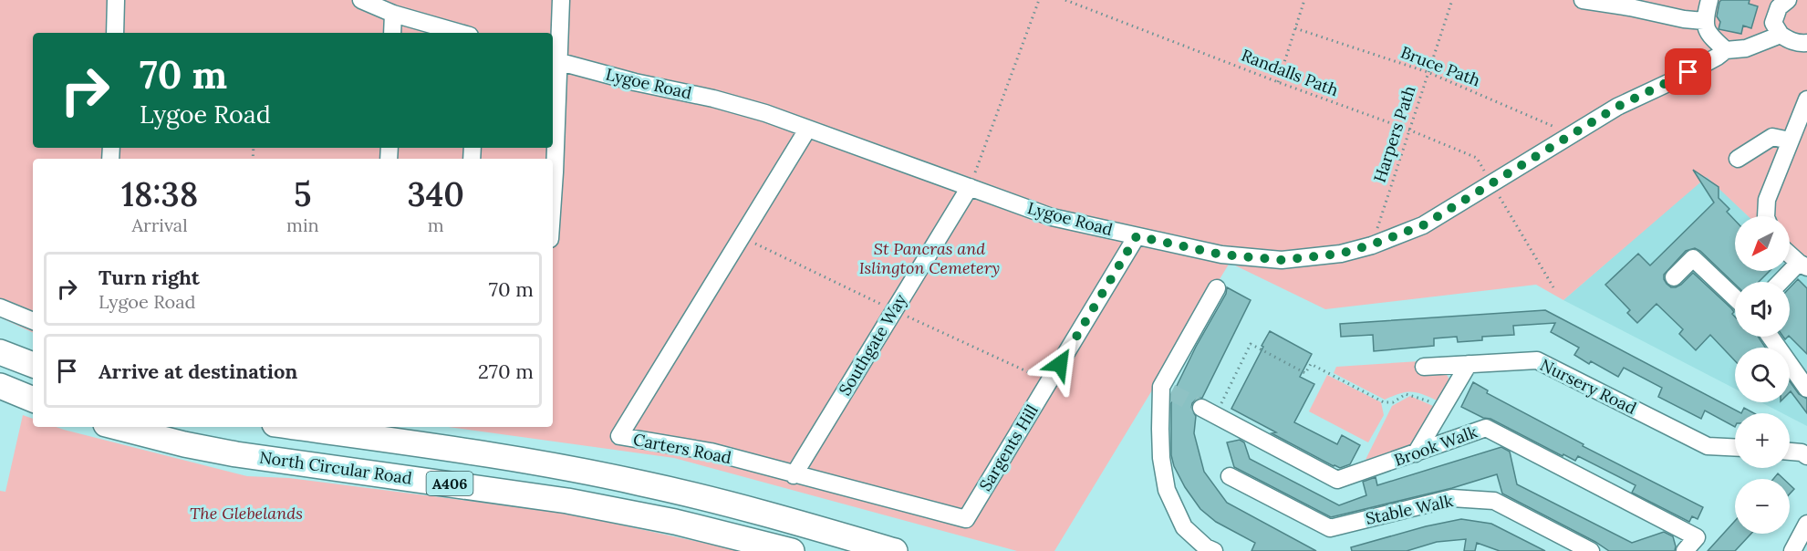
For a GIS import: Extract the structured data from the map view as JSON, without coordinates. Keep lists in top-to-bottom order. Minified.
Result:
{"streets":{"highway":["North Circular Road","A406"],"street":["Lygoe Road","Southgate Way","Nursery Road","Brook Walk","Sargents Hill","Carters Road","Stable Walk"],"path":["Bruce Path","Randalls Path","Harpers Path"]},"crossings":[["Bruce Path","Lygoe Road"],["Bruce Path","Harpers Path"],["Randalls Path","Lygoe Road"],["Randalls Path","Harpers Path"],["Lygoe Road","Harpers Path"],["Lygoe Road","Southgate Way"],["Lygoe Road","Sargents Hill"],["Lygoe Road","Carters Road"],["Southgate Way","Carters Road"],["Sargents Hill","Carters Road"]],"parks":["St Pancras and Islington Cemetery","The Glebelands"],"north":"bottom left","page":{"turn":["70 m","Lygoe Road"],"eta":["18:38","Arrival","5","min","340","m"],"map_buttons":["+","−"],"list":[{"name":"Turn right","note":"Lygoe Road","value":"70 m"},{"name":"Arrive at destination","value":"270 m"}]}}
